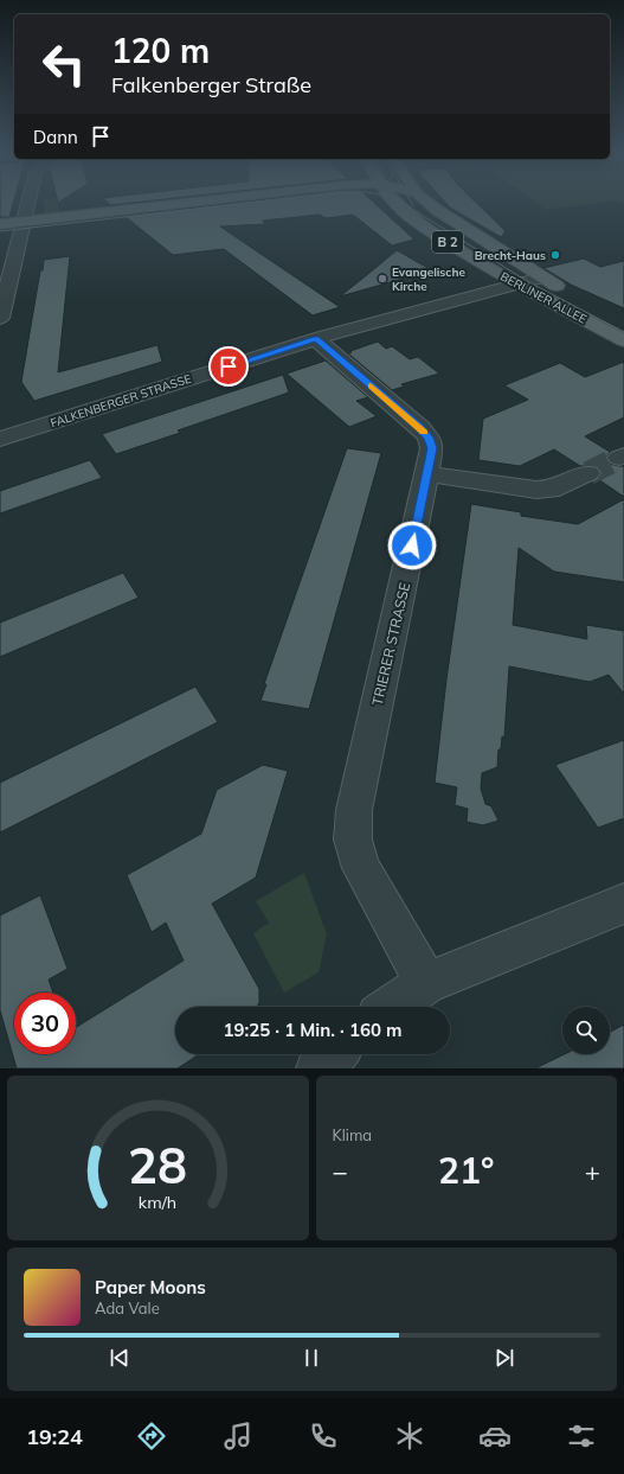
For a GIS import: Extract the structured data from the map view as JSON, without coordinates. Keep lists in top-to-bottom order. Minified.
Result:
{"streets":{"main road":["B 2","BERLINER ALLEE"],"street":["FALKENBERGER STRASSE","TRIERER STRASSE"]},"crossings":[["BERLINER ALLEE","FALKENBERGER STRASSE"],["FALKENBERGER STRASSE","TRIERER STRASSE"]],"places":["Brecht-Haus","Evangelische Kirche"],"page":{"turn":["120 m","Falkenberger Straße"],"then":"Dann","limit":"30","trip":"19:25 · 1 Min. · 160 m","tile":"Klima","heat":["−","21°","+"],"song":["Paper Moons","Ada Vale"],"tabs":"19:24","gauge":["28","km/h"]}}
